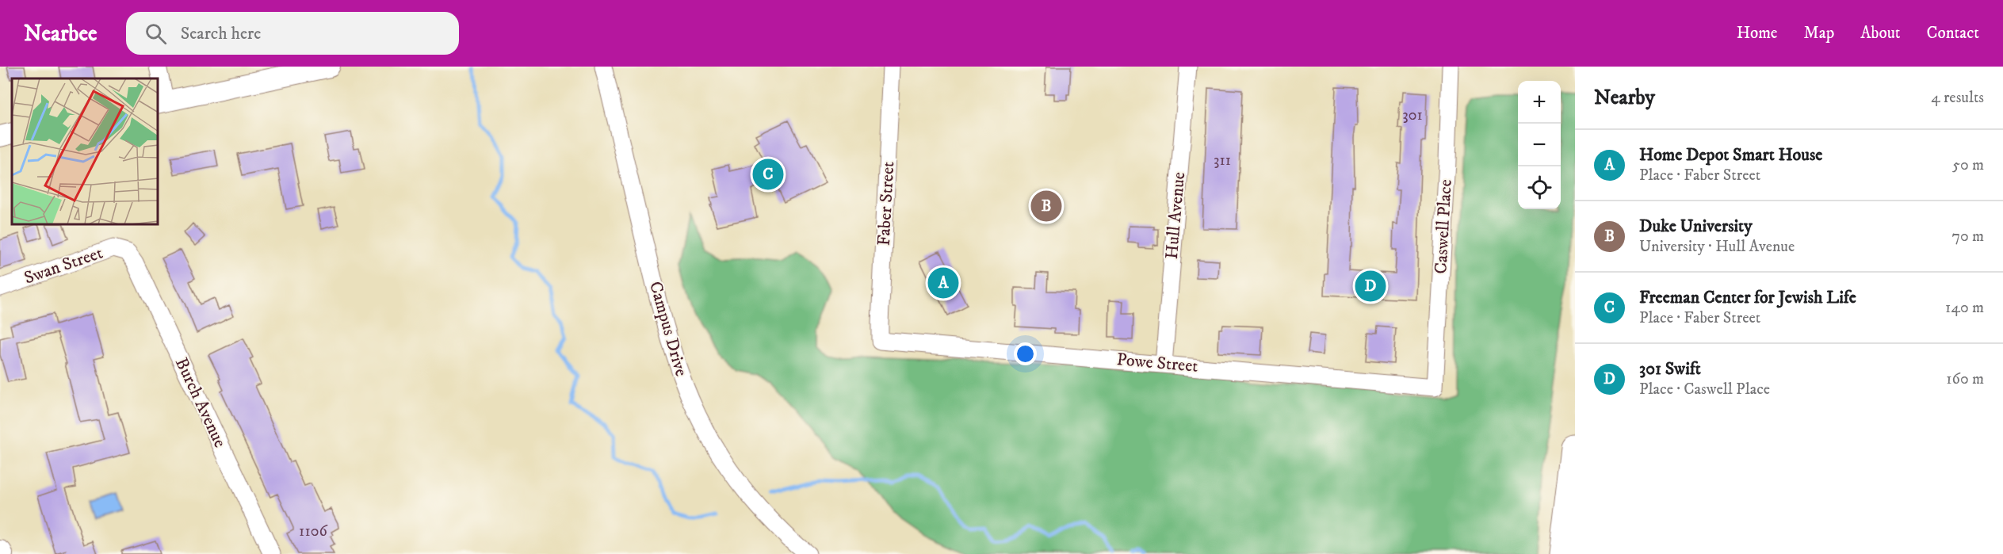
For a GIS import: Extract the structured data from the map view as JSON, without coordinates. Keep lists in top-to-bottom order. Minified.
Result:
{"streets":{"street":["Faber Street","Hull Avenue","Caswell Place","Swan Street","Campus Drive","Powe Street","Burch Avenue"]},"crossings":[["Faber Street","Powe Street"],["Hull Avenue","Powe Street"],["Caswell Place","Powe Street"],["Swan Street","Burch Avenue"]],"house_numbers":["301","311","1106"],"page":{"header":"Nearbee","search":"Search here","nav":["Home","Map","About","Contact"],"heading":["Nearby","4 results"],"map_buttons":["+","−"],"list":[{"mark":"A","name":"Home Depot Smart House","note":"Place · Faber Street","value":"50 m"},{"mark":"B","name":"Duke University","note":"University · Hull Avenue","value":"70 m"},{"mark":"C","name":"Freeman Center for Jewish Life","note":"Place · Faber Street","value":"140 m"},{"mark":"D","name":"301 Swift","note":"Place · Caswell Place","value":"160 m"}],"pins":["C","B","A","D"]}}
